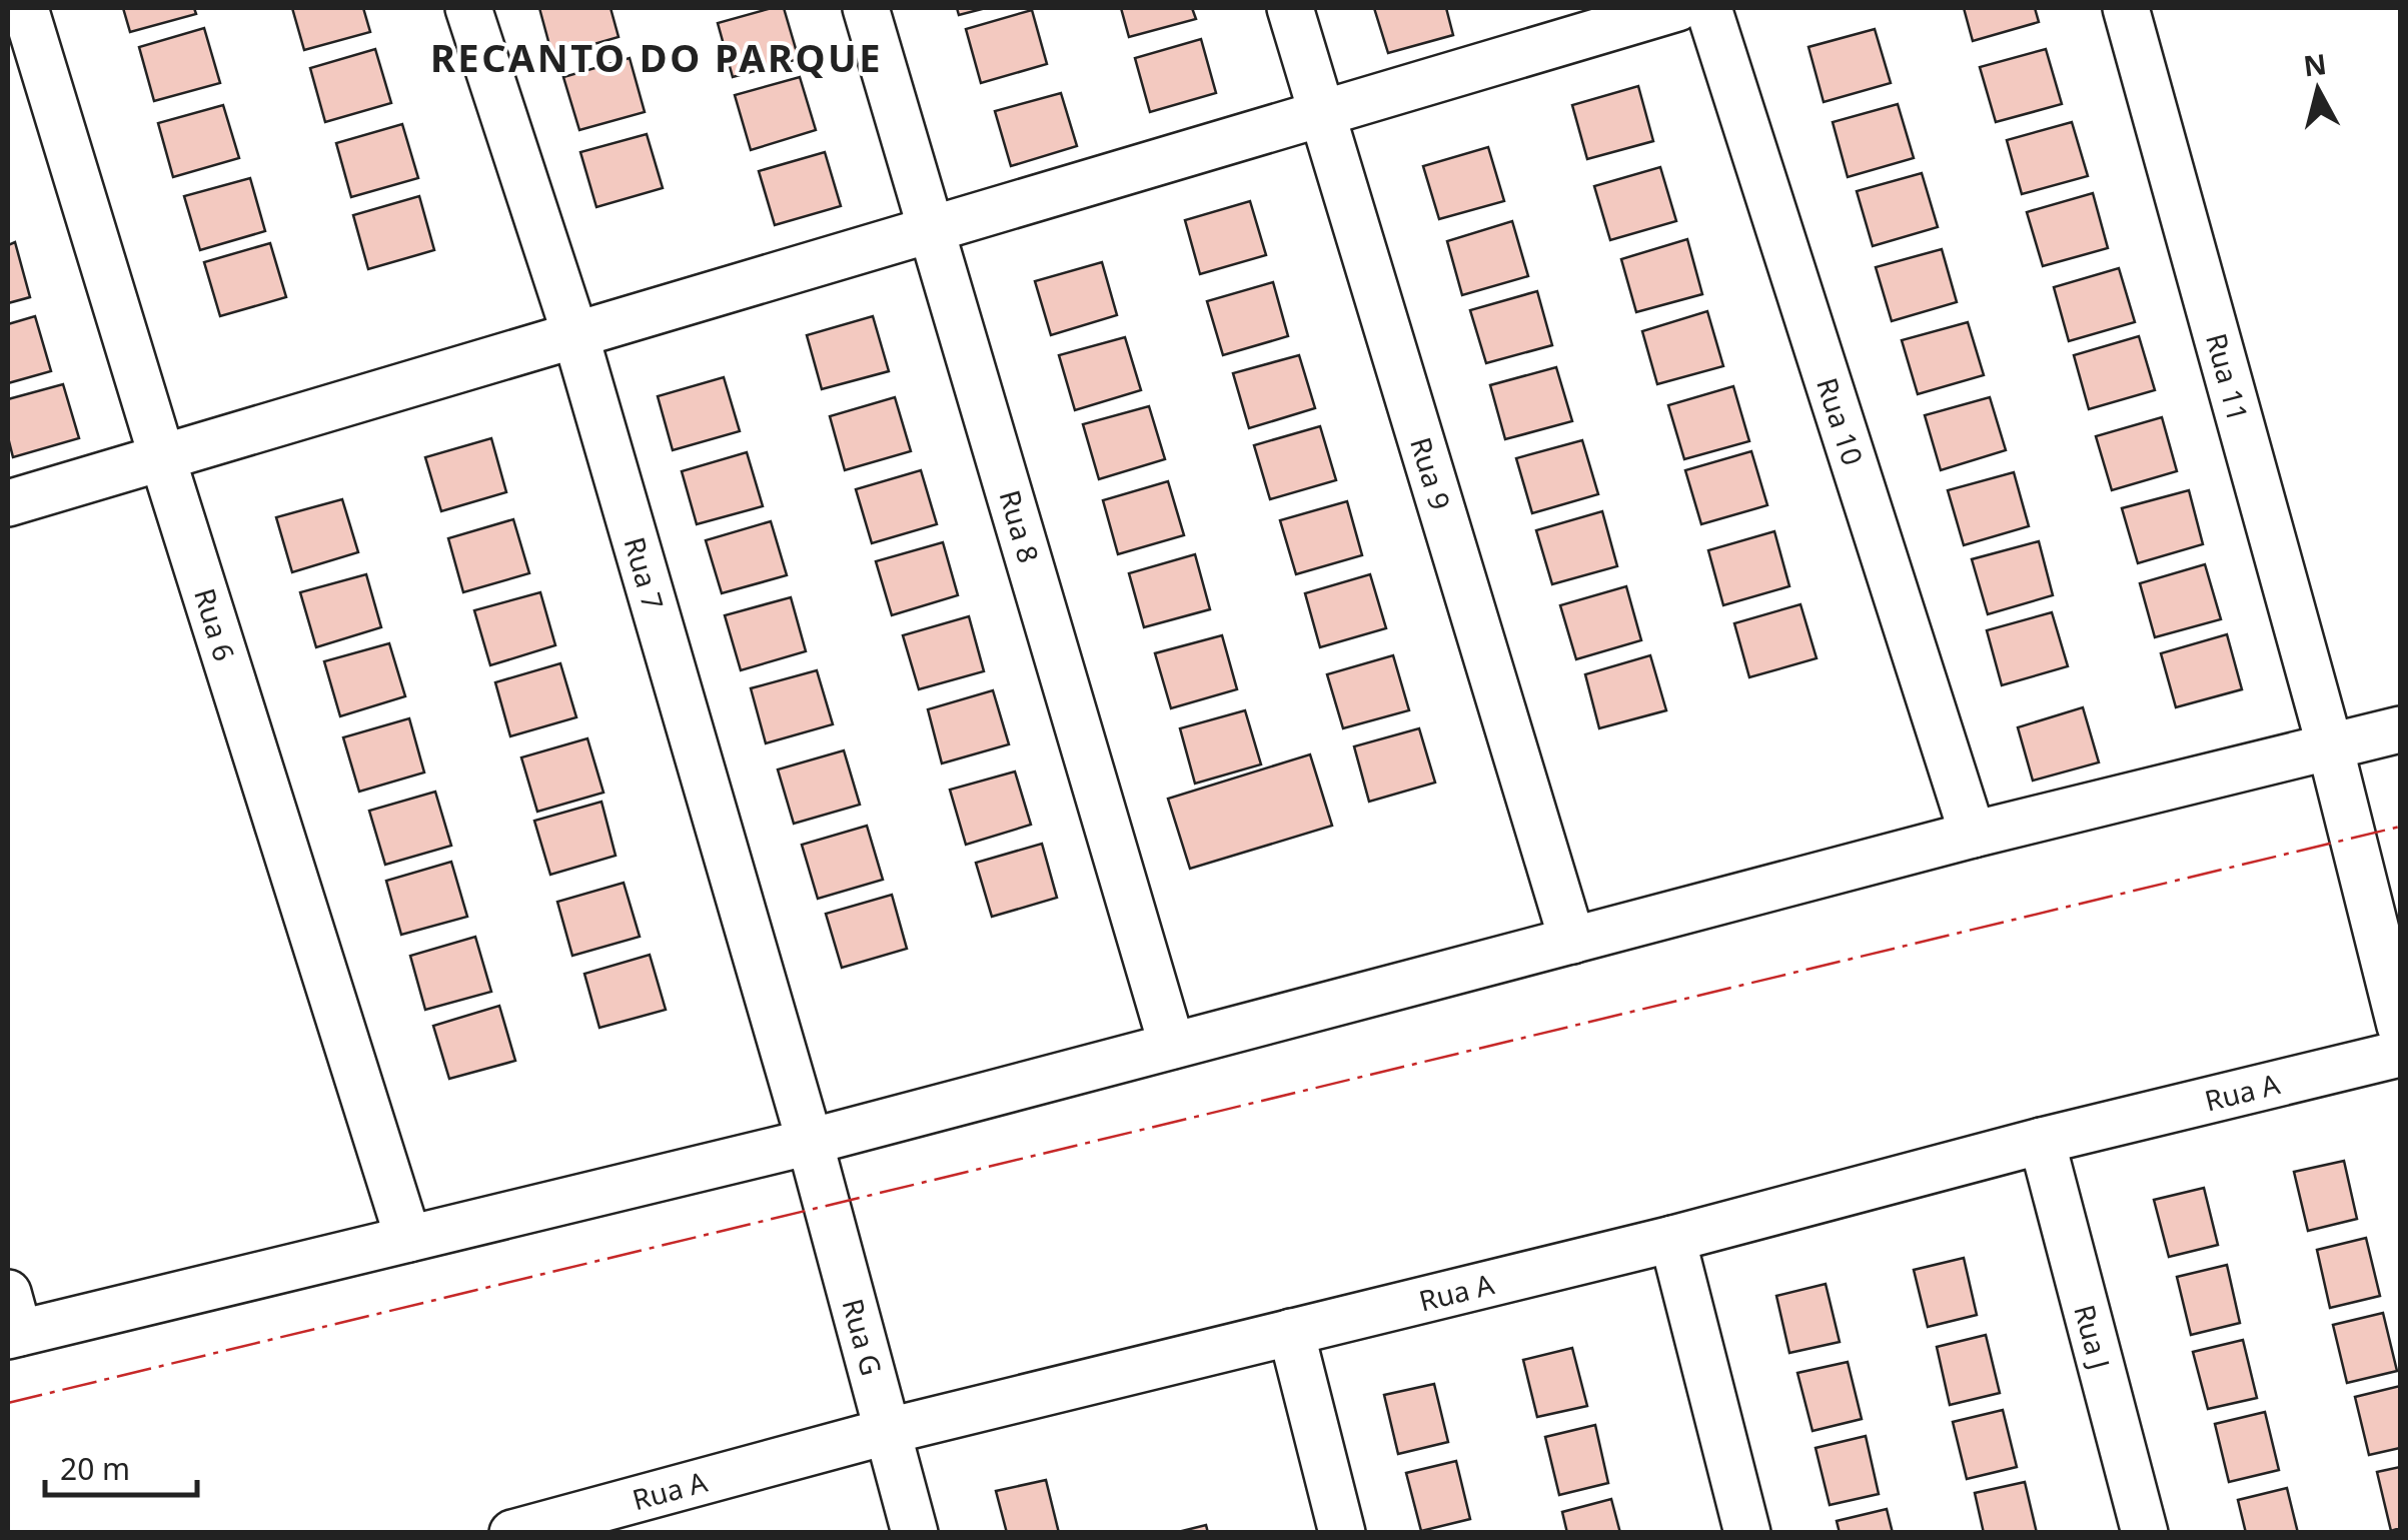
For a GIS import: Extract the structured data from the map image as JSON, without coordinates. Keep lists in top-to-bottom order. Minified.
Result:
{"streets":{"street":["Rua 11","Rua 10","Rua 9","Rua 8","Rua 7","Rua 6","Rua A","Rua G","Rua J"]},"crossings":[["Rua 7","Rua G"],["Rua A","Rua G"],["Rua A","Rua J"]],"districts":["RECANTO DO PARQUE"],"scale_bar":"20 m","north":"top"}
